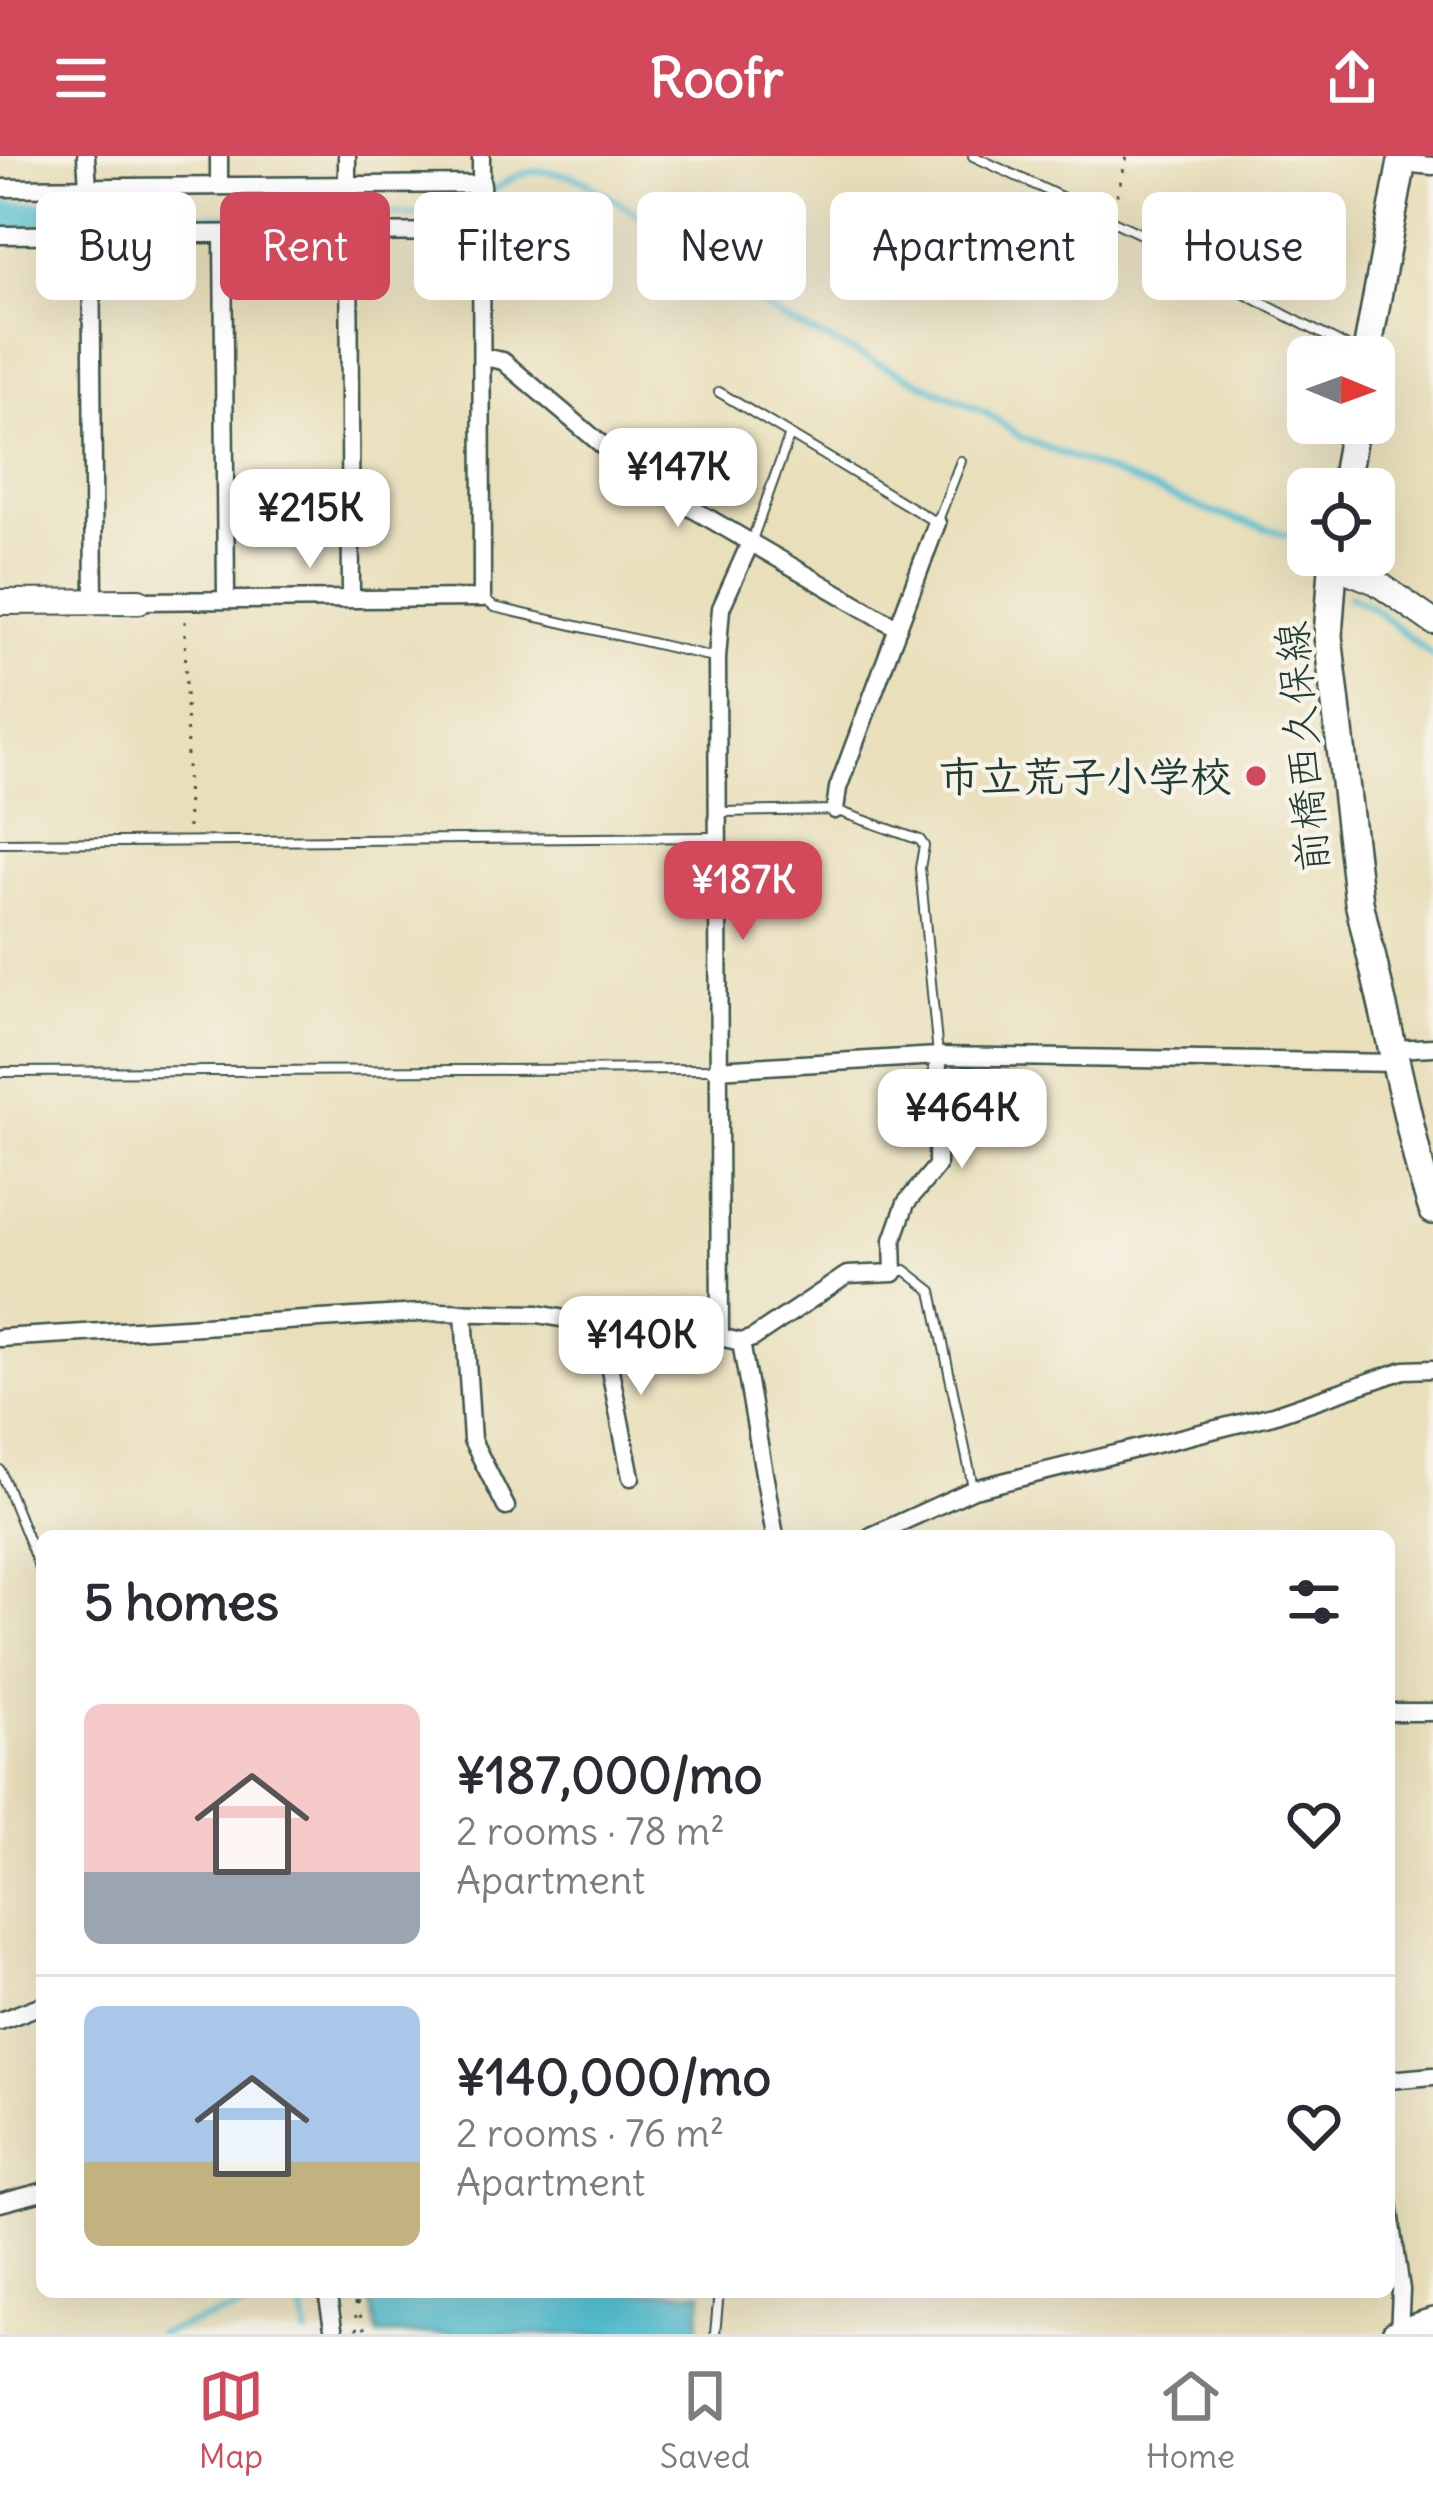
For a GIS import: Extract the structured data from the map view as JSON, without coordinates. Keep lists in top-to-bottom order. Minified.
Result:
{"streets":{"main road":["前橋西久保線"]},"places":["市立荒子小学校"],"north":"right","page":{"header":"Roofr","chip":["Buy","Rent","Filters","New","Apartment","House"],"price":["¥147K","¥215K","¥187K","¥464K","¥140K"],"heading":"5 homes","list":[{"name":"¥187,000/mo","note":"2 rooms · 78 m² · Apartment"},{"name":"¥140,000/mo","note":"2 rooms · 76 m² · Apartment"}],"tabs":["Map","Saved","Home"]}}
